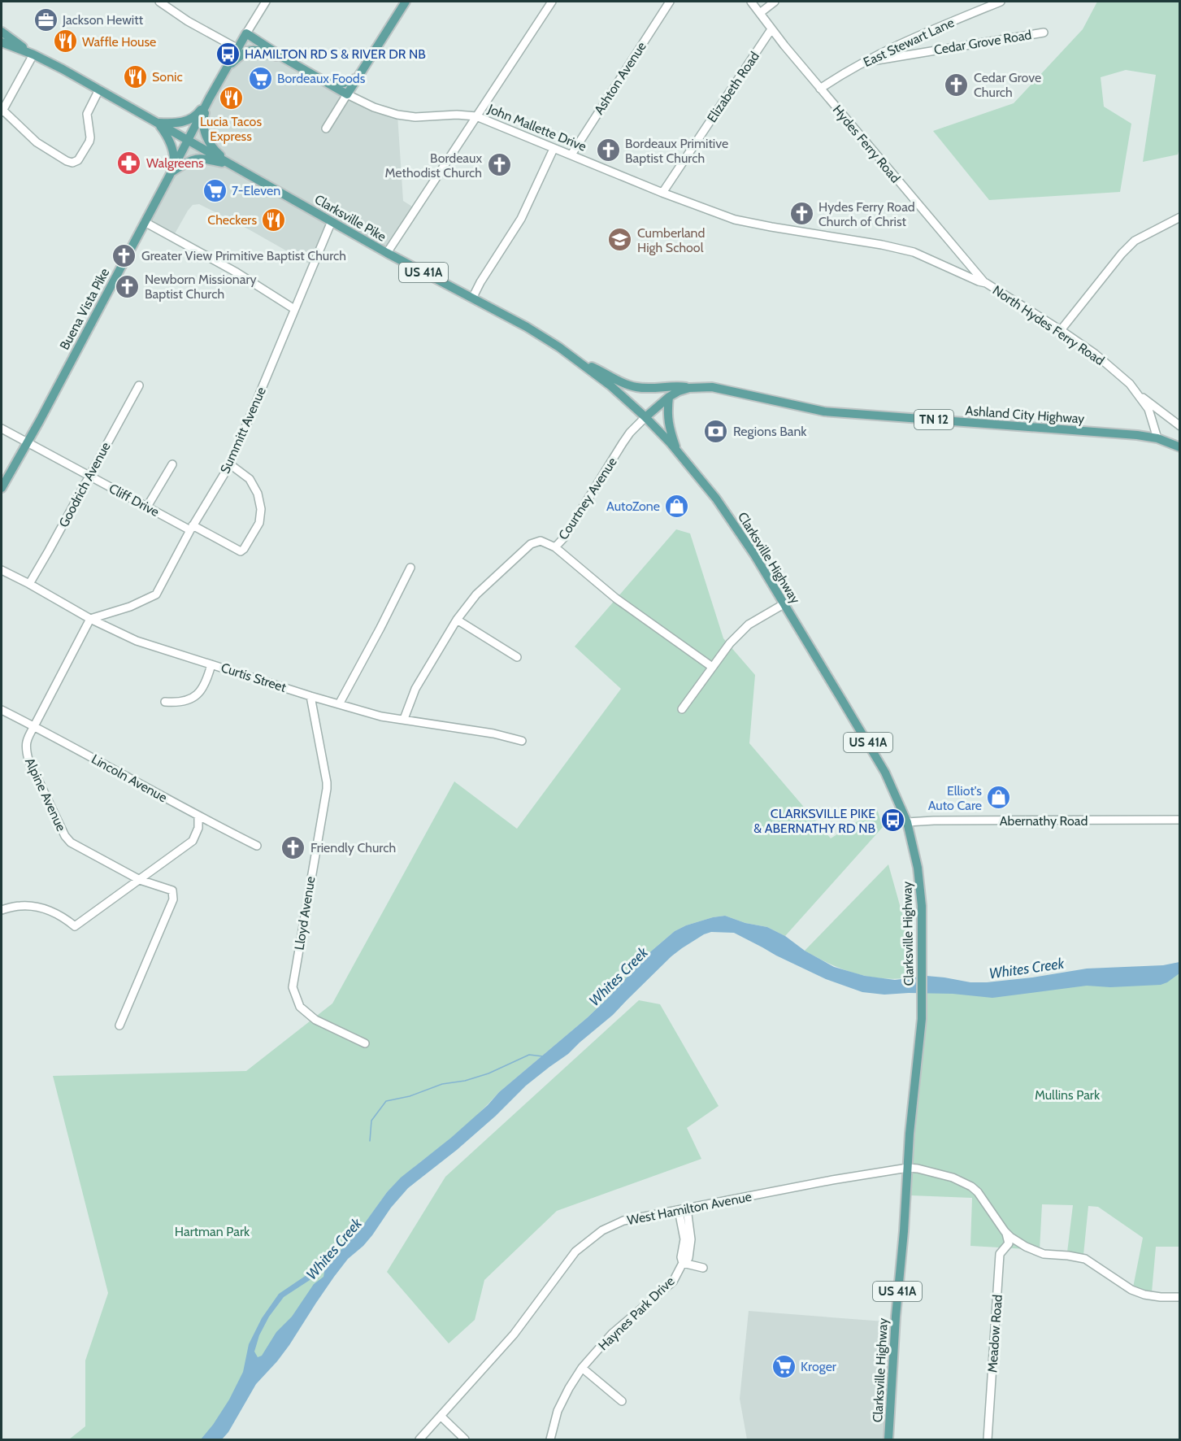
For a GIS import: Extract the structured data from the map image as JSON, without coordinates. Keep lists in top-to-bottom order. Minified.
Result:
{"streets":{"main road":["John Mallette Drive","Clarksville Pike","US 41A","Buena Vista Pike","Ashland City Highway","TN 12","Clarksville Highway"],"street":["East Stewart Lane","Cedar Grove Road","Ashton Avenue","Elizabeth Road","Hydes Ferry Road","North Hydes Ferry Road","Summitt Avenue","Goodrich Avenue","Courtney Avenue","Cliff Drive","Curtis Street","Lincoln Avenue","Alpine Avenue","Abernathy Road","Lloyd Avenue","West Hamilton Avenue","Haynes Park Drive","Meadow Road"]},"crossings":[["East Stewart Lane","Cedar Grove Road"],["East Stewart Lane","Hydes Ferry Road"],["Ashton Avenue","John Mallette Drive"],["Elizabeth Road","John Mallette Drive"],["Elizabeth Road","Hydes Ferry Road"],["John Mallette Drive","Hydes Ferry Road"],["John Mallette Drive","North Hydes Ferry Road"],["Hydes Ferry Road","North Hydes Ferry Road"],["Clarksville Pike","Buena Vista Pike"],["Clarksville Pike","Ashland City Highway"],["Clarksville Pike","Summitt Avenue"],["Clarksville Pike","Courtney Avenue"],["Clarksville Pike","Clarksville Highway"],["Buena Vista Pike","Cliff Drive"],["North Hydes Ferry Road","Ashland City Highway"],["Ashland City Highway","Courtney Avenue"],["Ashland City Highway","Clarksville Highway"],["Summitt Avenue","Cliff Drive"],["Summitt Avenue","Curtis Street"],["Summitt Avenue","Alpine Avenue"],["Goodrich Avenue","Cliff Drive"],["Goodrich Avenue","Curtis Street"],["Courtney Avenue","Clarksville Highway"],["Courtney Avenue","Curtis Street"],["Clarksville Highway","Abernathy Road"],["Clarksville Highway","West Hamilton Avenue"],["Curtis Street","Alpine Avenue"],["Curtis Street","Lloyd Avenue"],["Lincoln Avenue","Alpine Avenue"],["West Hamilton Avenue","Haynes Park Drive"],["West Hamilton Avenue","Meadow Road"]],"water":["Whites Creek"],"parks":["Mullins Park","Hartman Park"],"places":{"office":["Jackson Hewitt"],"restaurant":["Waffle House","Sonic","Lucia Tacos Express","Checkers"],"bus stop":["HAMILTON RD S & RIVER DR NB","CLARKSVILLE PIKE & ABERNATHY RD NB"],"supermarket":["Bordeaux Foods","7-Eleven","Kroger"],"church":["Cedar Grove Church","Bordeaux Primitive Baptist Church","Bordeaux Methodist Church","Hydes Ferry Road Church of Christ","Greater View Primitive Baptist Church","Newborn Missionary Baptist Church","Friendly Church"],"pharmacy":["Walgreens"],"school or university":["Cumberland High School"],"bank":["Regions Bank"],"shop":["AutoZone","Elliot's Auto Care"]}}
